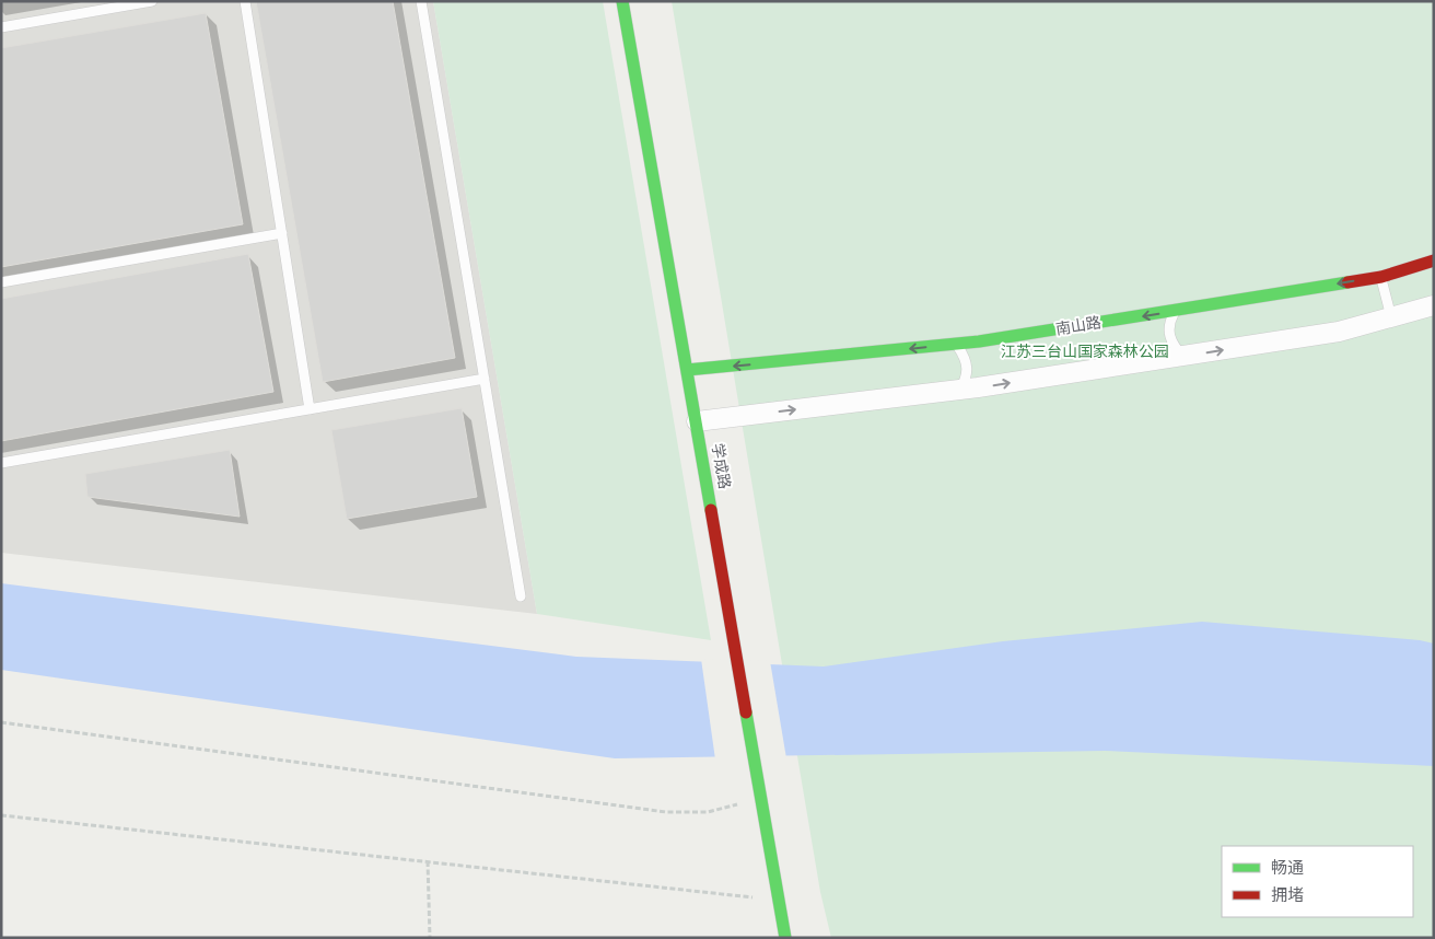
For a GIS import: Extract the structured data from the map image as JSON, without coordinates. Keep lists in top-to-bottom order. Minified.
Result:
{"streets":{"street":["南山路","学成路"]},"crossings":[["南山路","学成路"]],"parks":["江苏三台山国家森林公园"],"legend":["畅通","拥堵"]}
